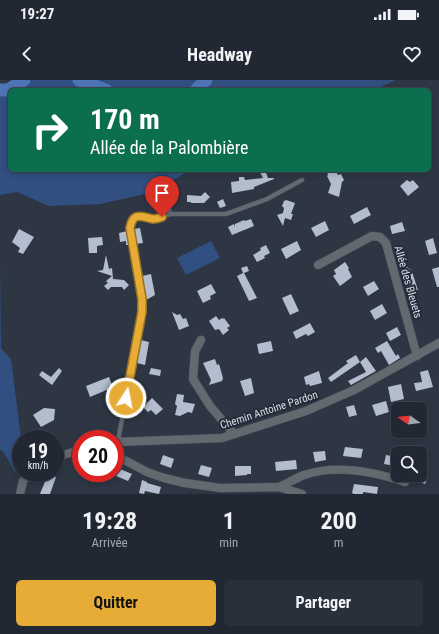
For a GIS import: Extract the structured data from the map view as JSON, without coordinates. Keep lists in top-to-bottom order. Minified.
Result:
{"streets":{"street":["Allée des Bleuets","Chemin Antoine Pardon"]},"crossings":[["Allée des Bleuets","Chemin Antoine Pardon"]],"north":"left","page":{"status":"19:27","header":"Headway","turn":["170 m","Allée de la Palombière"],"speed":"19 km/h","limit":"20","eta":["19:28","Arrivée","1","min","200","m"],"buttons":["Quitter","Partager"]}}
